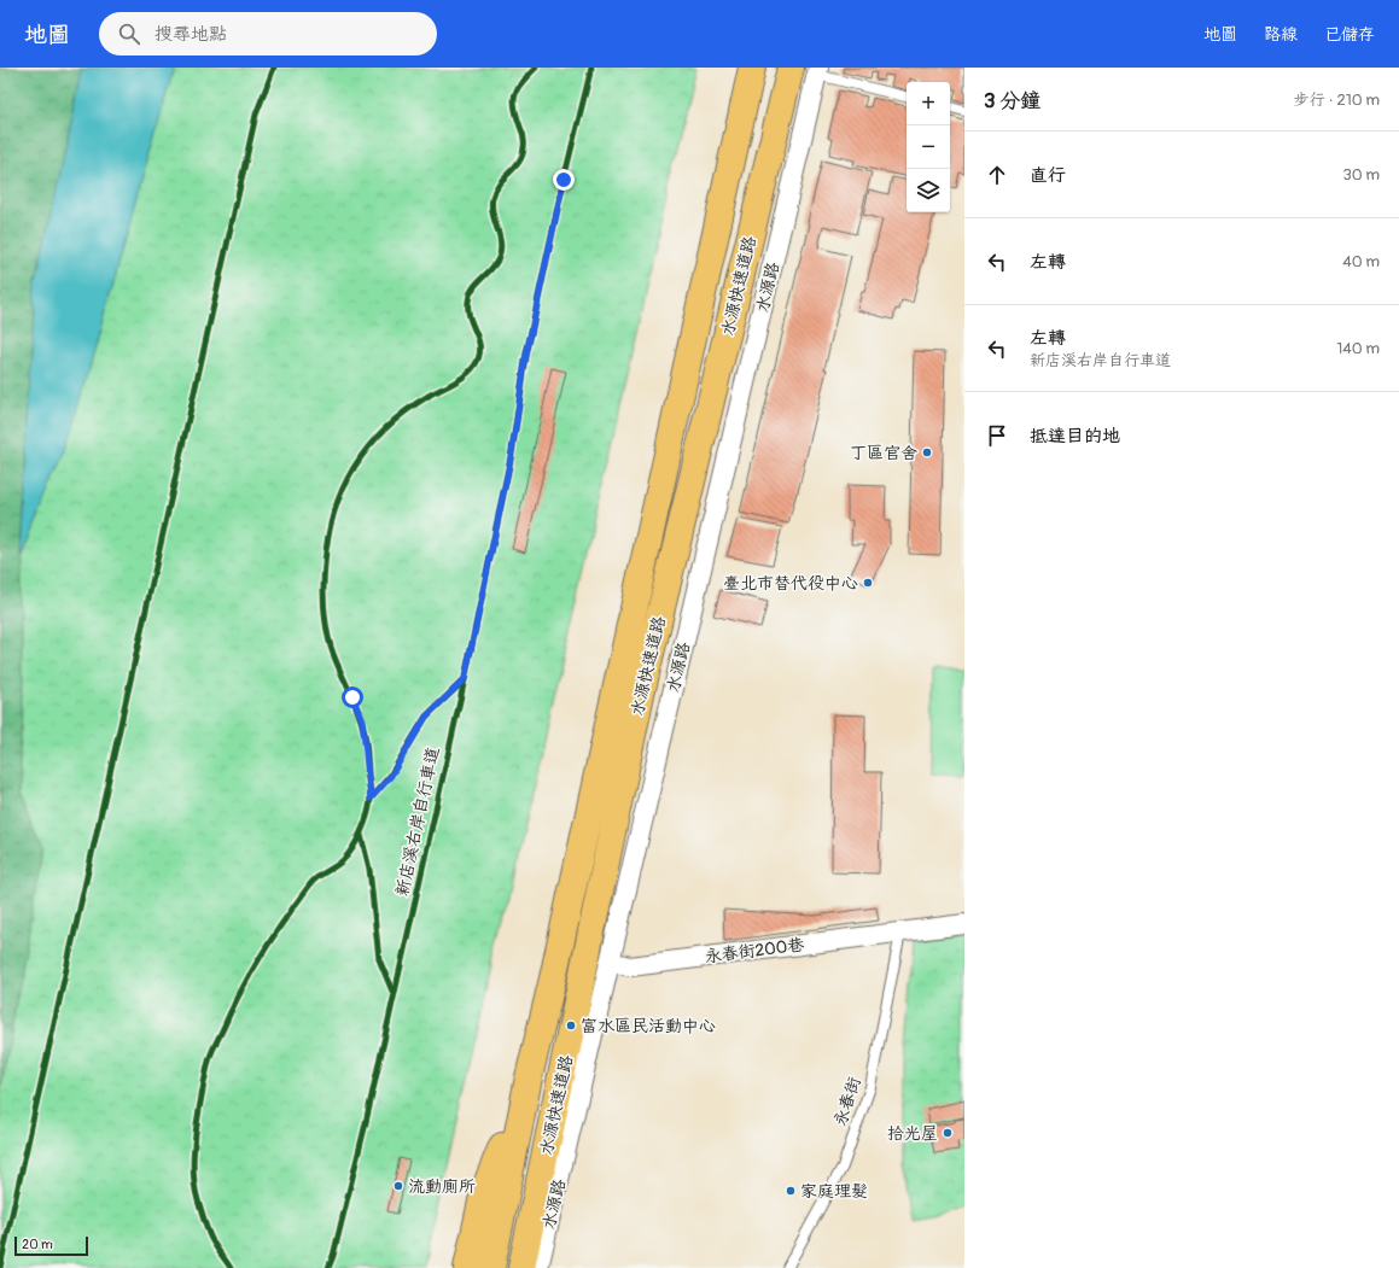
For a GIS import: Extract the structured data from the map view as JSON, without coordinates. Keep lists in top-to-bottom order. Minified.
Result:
{"streets":{"highway":["水源快速道路"],"street":["水源路","永春街200巷"],"lane":["永春街"],"cycle path":["新店溪右岸自行車道"]},"crossings":[["水源路","永春街200巷"],["永春街200巷","永春街"]],"places":["丁區官舍","臺北市替代役中心","富水區民活動中心","拾光屋","流動廁所","家庭理髮"],"scale_bar":"20 m","page":{"header":"地圖","search":"搜尋地點","nav":["地圖","路線","已儲存"],"heading":["3 分鐘","步行 · 210 m"],"map_buttons":["+","−"],"list":[["直行","30 m"],["左轉","40 m"],["左轉","新店溪右岸自行車道","140 m"],"抵達目的地"],"scale":"20 m"}}
